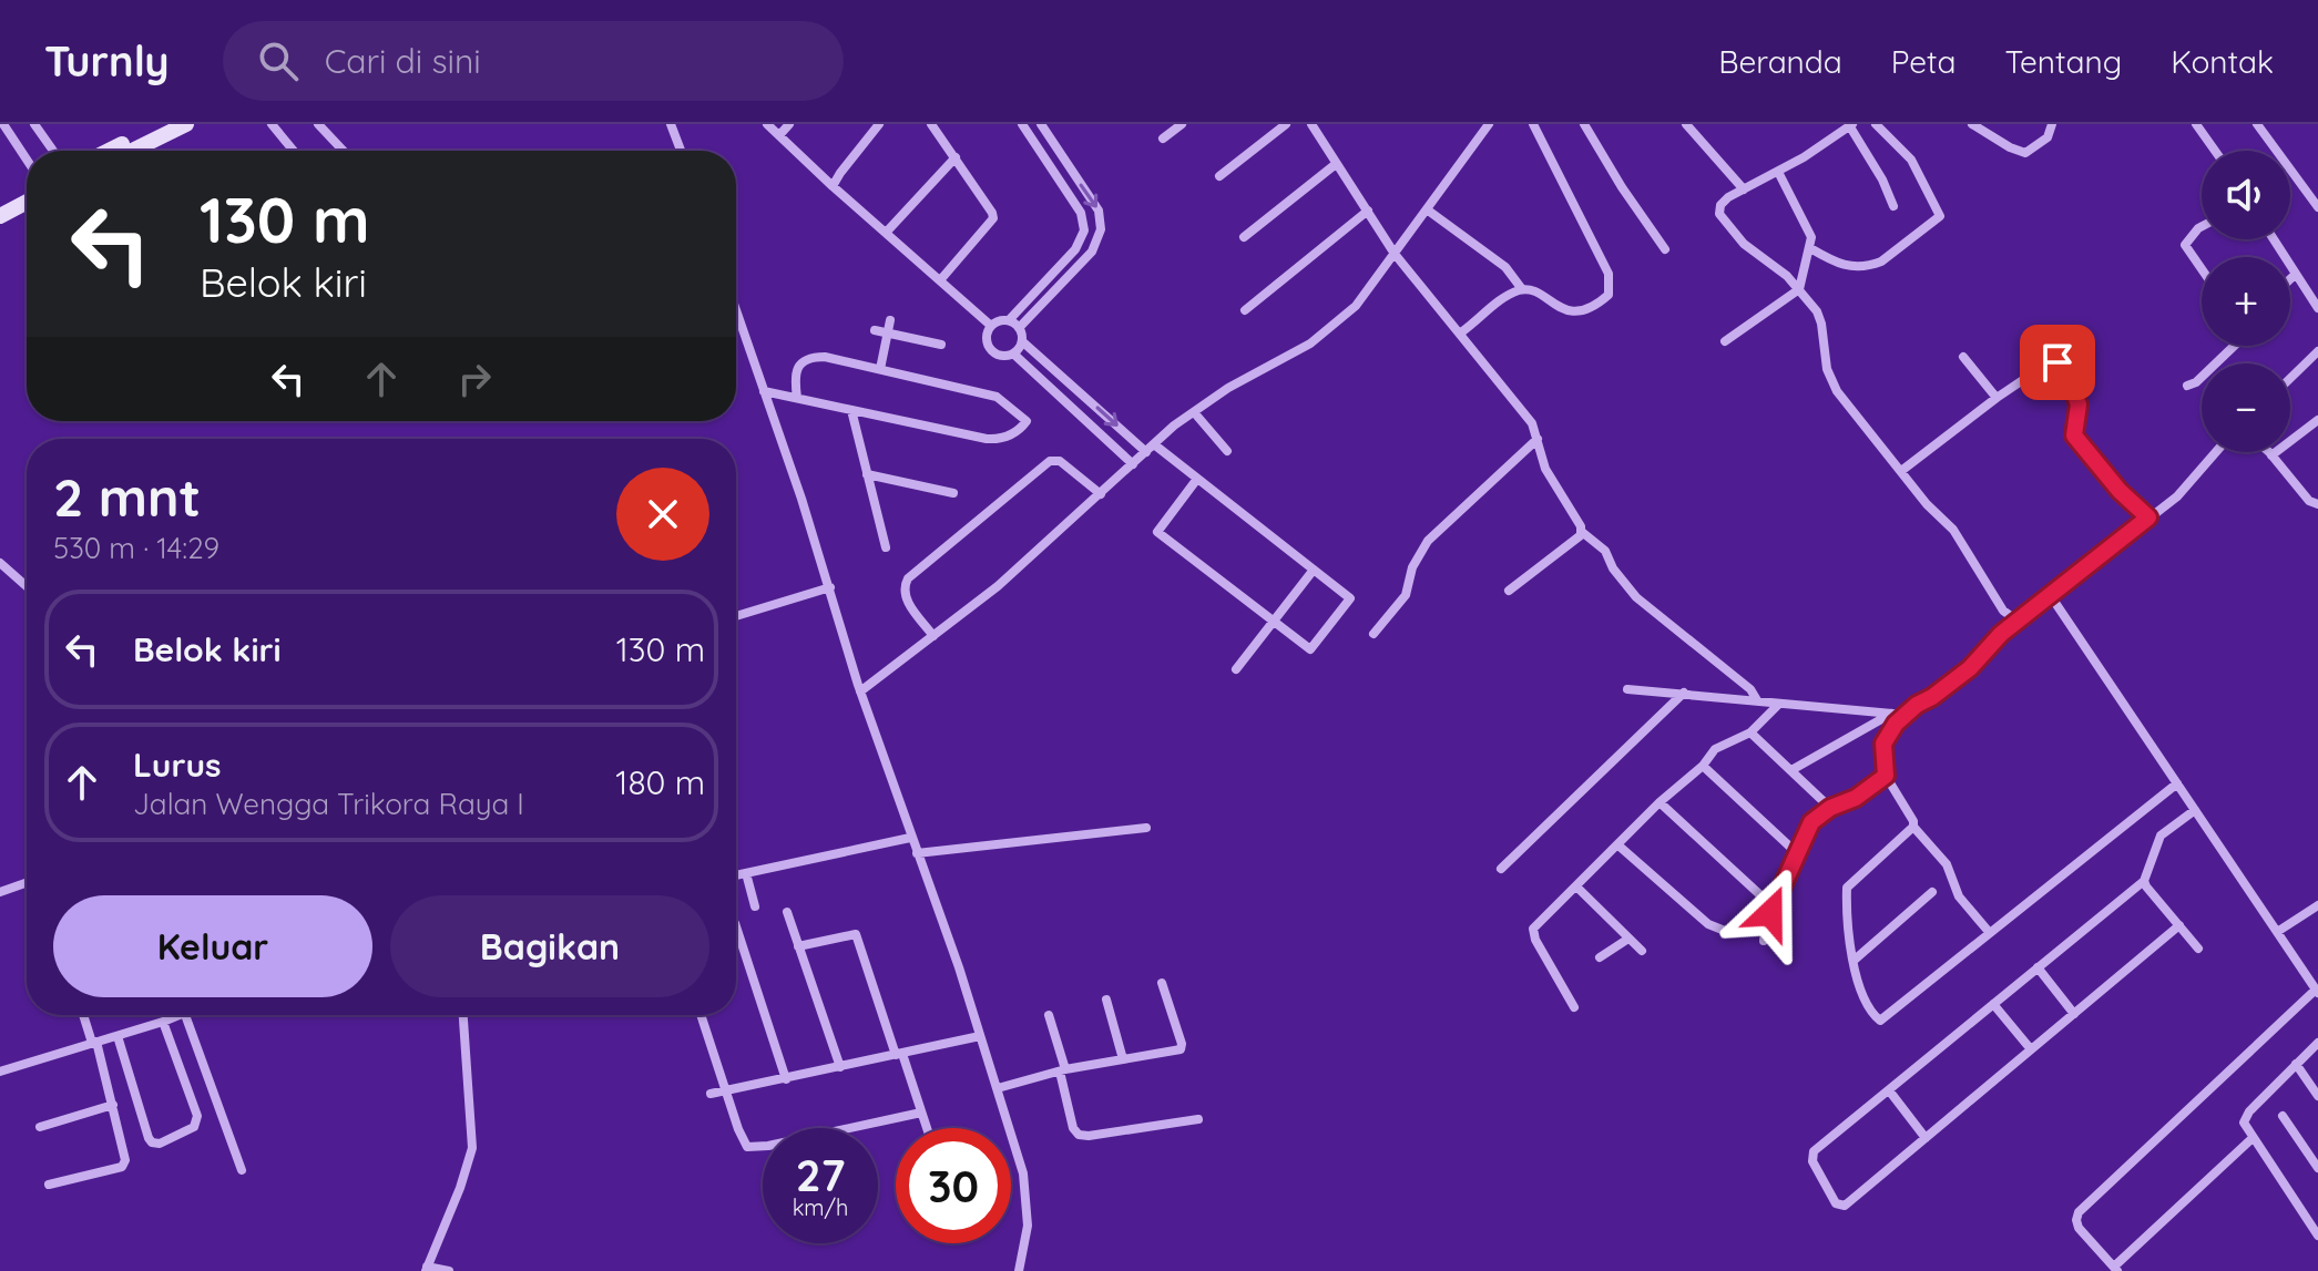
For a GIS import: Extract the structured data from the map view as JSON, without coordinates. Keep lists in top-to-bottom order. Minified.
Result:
{"page":{"header":"Turnly","search":"Cari di sini","nav":["Beranda","Peta","Tentang","Kontak"],"map_buttons":["+","−"],"turn":["130 m","Belok kiri"],"heading":["2 mnt","530 m · 14:29"],"list":[{"name":"Belok kiri","value":"130 m"},{"name":"Lurus","note":"Jalan Wengga Trikora Raya I","value":"180 m"}],"buttons":["Keluar","Bagikan"],"speed":"27 km/h","limit":"30"}}
